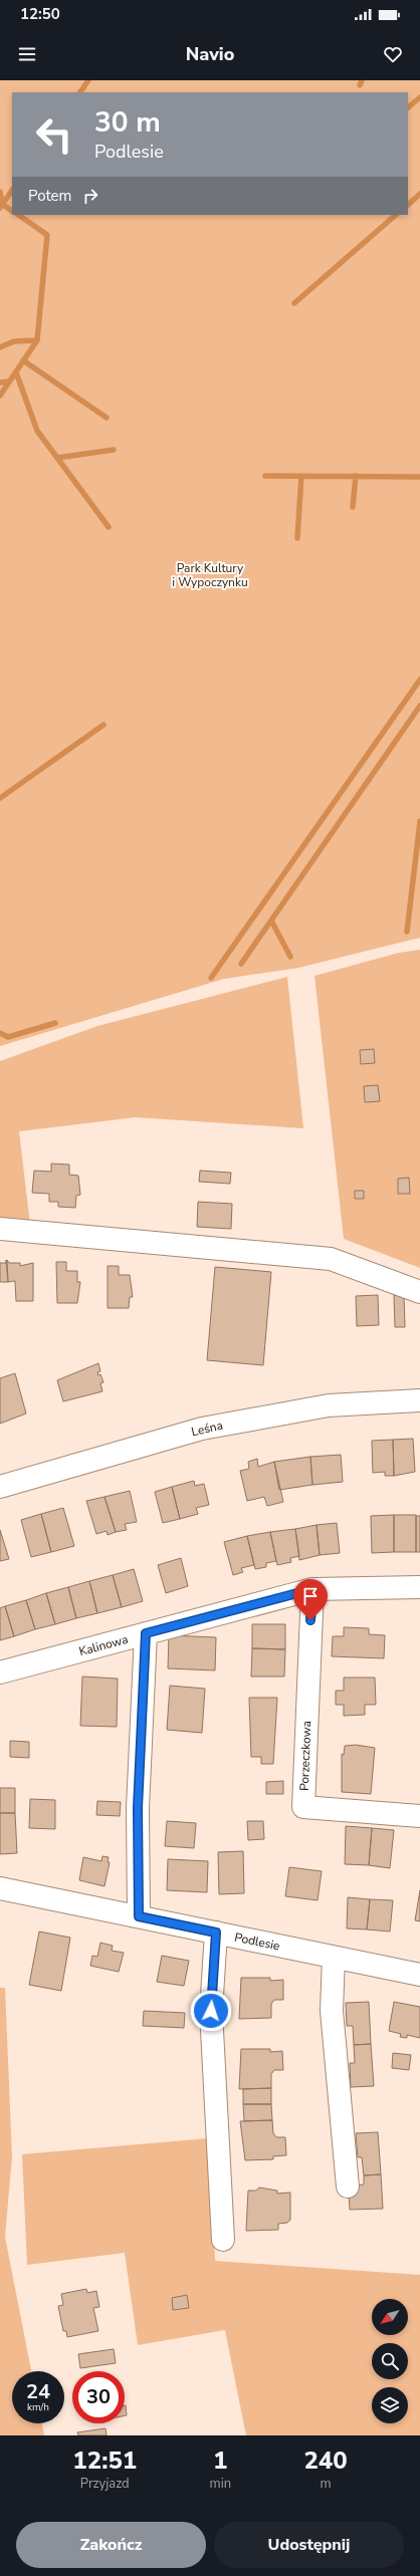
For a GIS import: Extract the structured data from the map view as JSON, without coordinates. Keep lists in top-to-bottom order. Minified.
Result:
{"streets":{"street":["Leśna","Kalinowa","Porzeczkowa","Podlesie"]},"crossings":[["Kalinowa","Porzeczkowa"]],"parks":["Park Kultury i Wypoczynku"],"north":"bottom left","page":{"status":"12:50","header":"Navio","turn":["30 m","Podlesie"],"then":"Potem","speed":"24 km/h","limit":"30","eta":["12:51","Przyjazd","1","min","240","m"],"buttons":["Zakończ","Udostępnij"]}}
